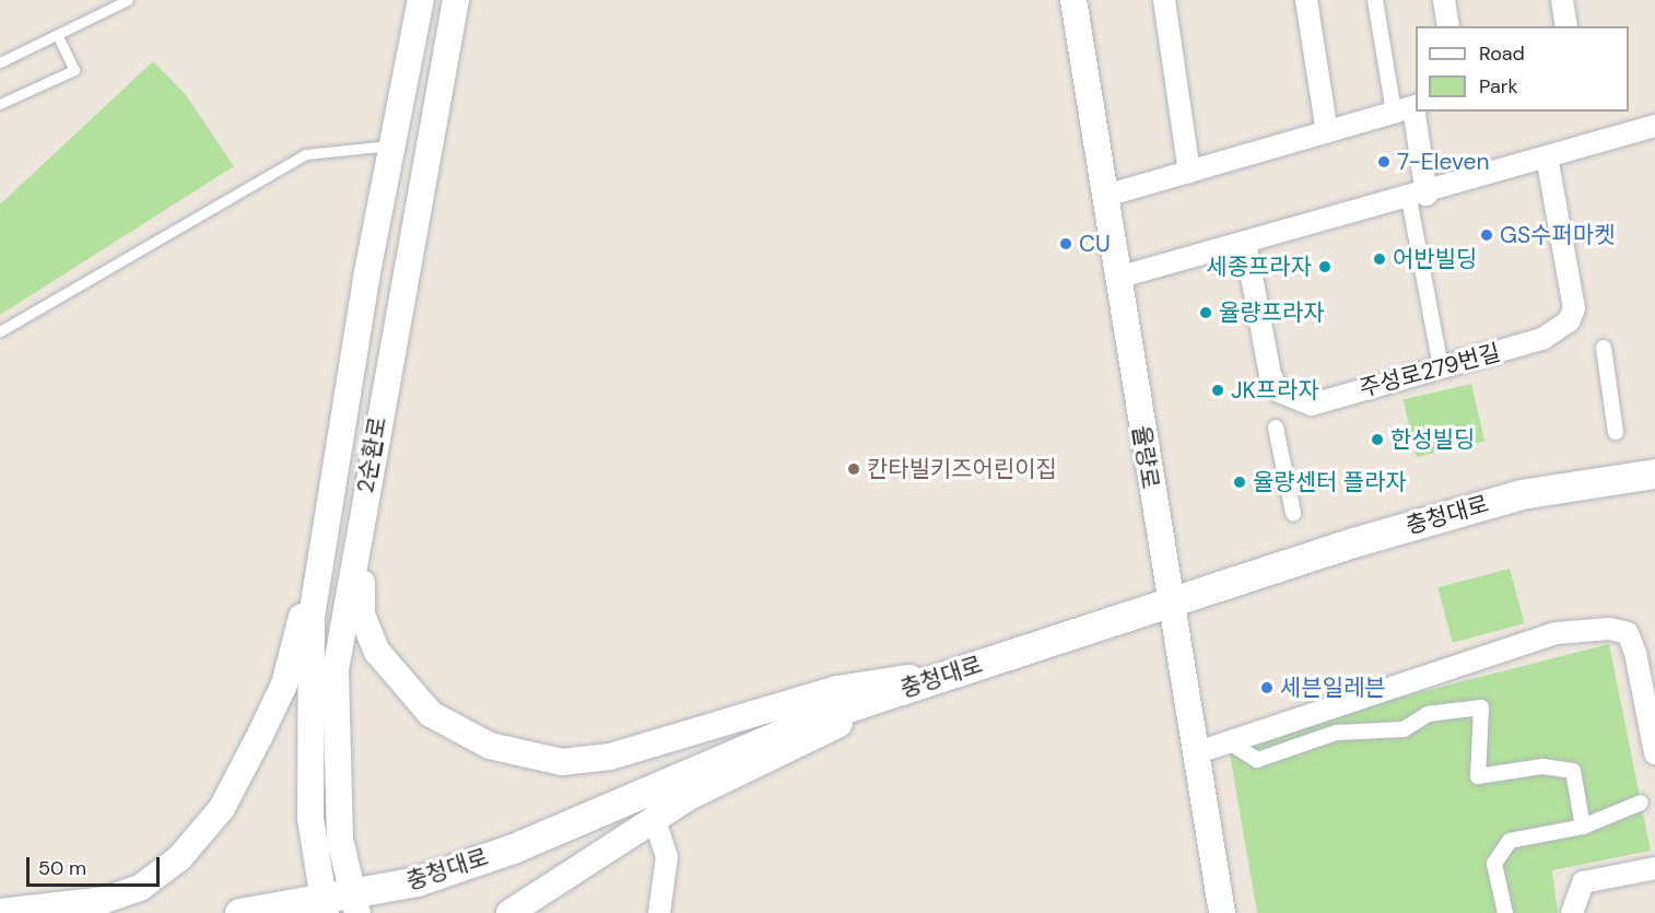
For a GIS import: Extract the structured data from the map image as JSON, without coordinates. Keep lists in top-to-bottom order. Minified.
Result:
{"streets":{"main road":["충청대로"],"street":["주성로279번길","2순환로","율량로"]},"crossings":[["2순환로","충청대로"],["율량로","충청대로"]],"places":["7-Eleven","GS수퍼마켓","CU","어반빌딩","세종프라자","율량프라자","JK프라자","한성빌딩","칸타빌키즈어린이집","율량센터 플라자","세븐일레븐"],"legend":["Road","Park"],"scale_bar":"50 m"}
